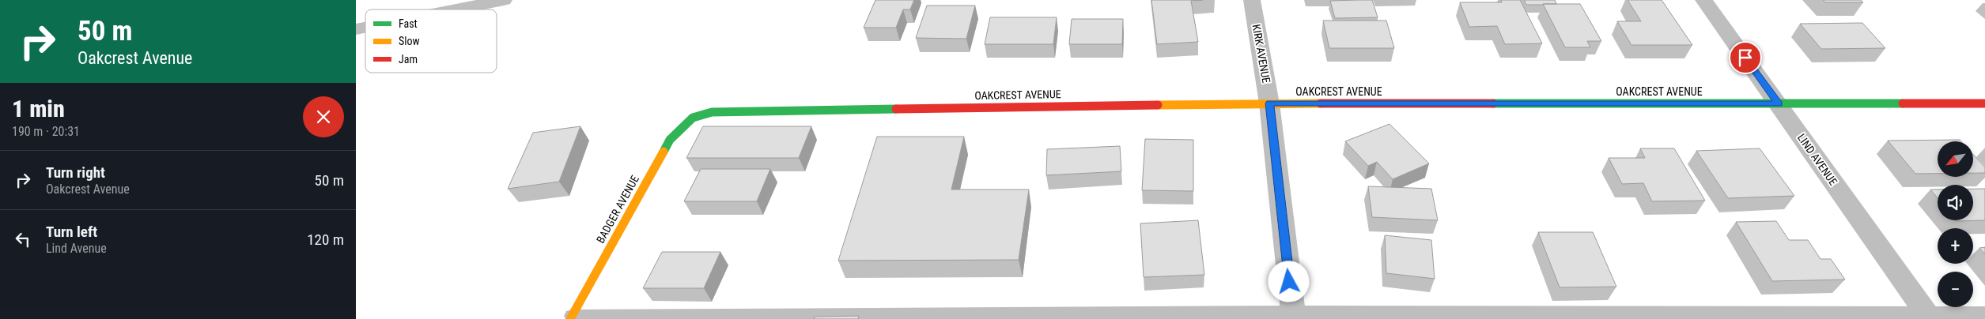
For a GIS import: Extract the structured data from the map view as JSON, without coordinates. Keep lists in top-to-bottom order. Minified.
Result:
{"streets":{"street":["KIRK AVENUE","OAKCREST AVENUE","LIND AVENUE","BADGER AVENUE"]},"crossings":[["KIRK AVENUE","OAKCREST AVENUE"],["OAKCREST AVENUE","LIND AVENUE"],["OAKCREST AVENUE","BADGER AVENUE"]],"legend":["Fast","Slow","Jam"],"north":"bottom left","page":{"turn":["50 m","Oakcrest Avenue"],"heading":["1 min","190 m · 20:31"],"map_buttons":["+","−"],"list":[{"name":"Turn right","note":"Oakcrest Avenue","value":"50 m"},{"name":"Turn left","note":"Lind Avenue","value":"120 m"}]}}
